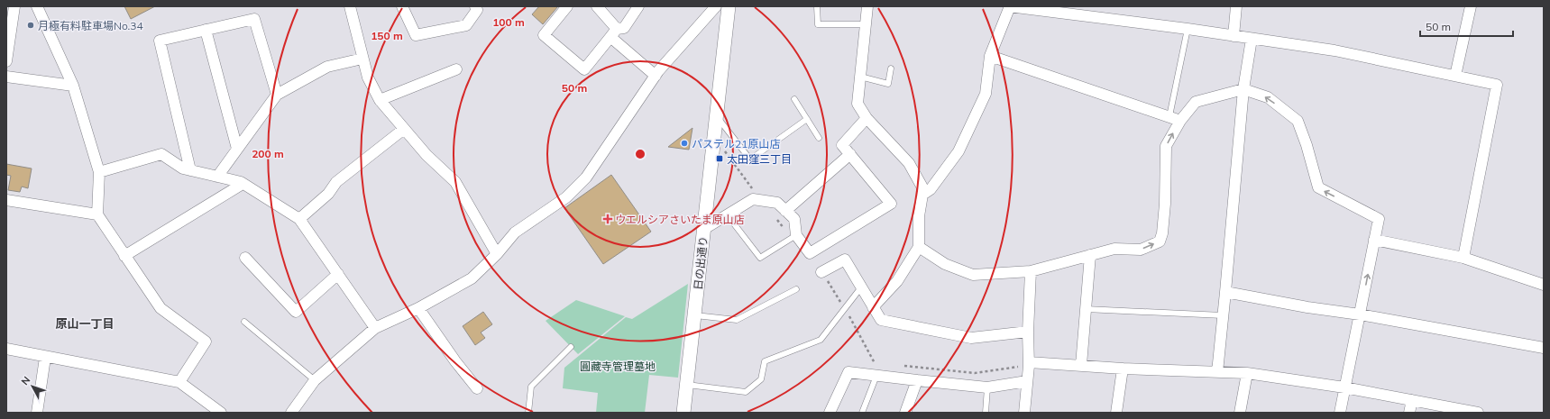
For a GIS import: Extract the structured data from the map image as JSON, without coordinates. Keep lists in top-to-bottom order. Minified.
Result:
{"streets":{"street":["日の出通り"]},"districts":["原山一丁目"],"parks":["圓藏寺管理墓地"],"places":{"other":["月極有料駐車場No.34","パステル21原山店"],"transit":["太田窪三丁目"],"health":["ウエルシアさいたま原山店"]},"scale_bar":"50 m","north":"top left","rings":["100 m","150 m","50 m","200 m"]}
